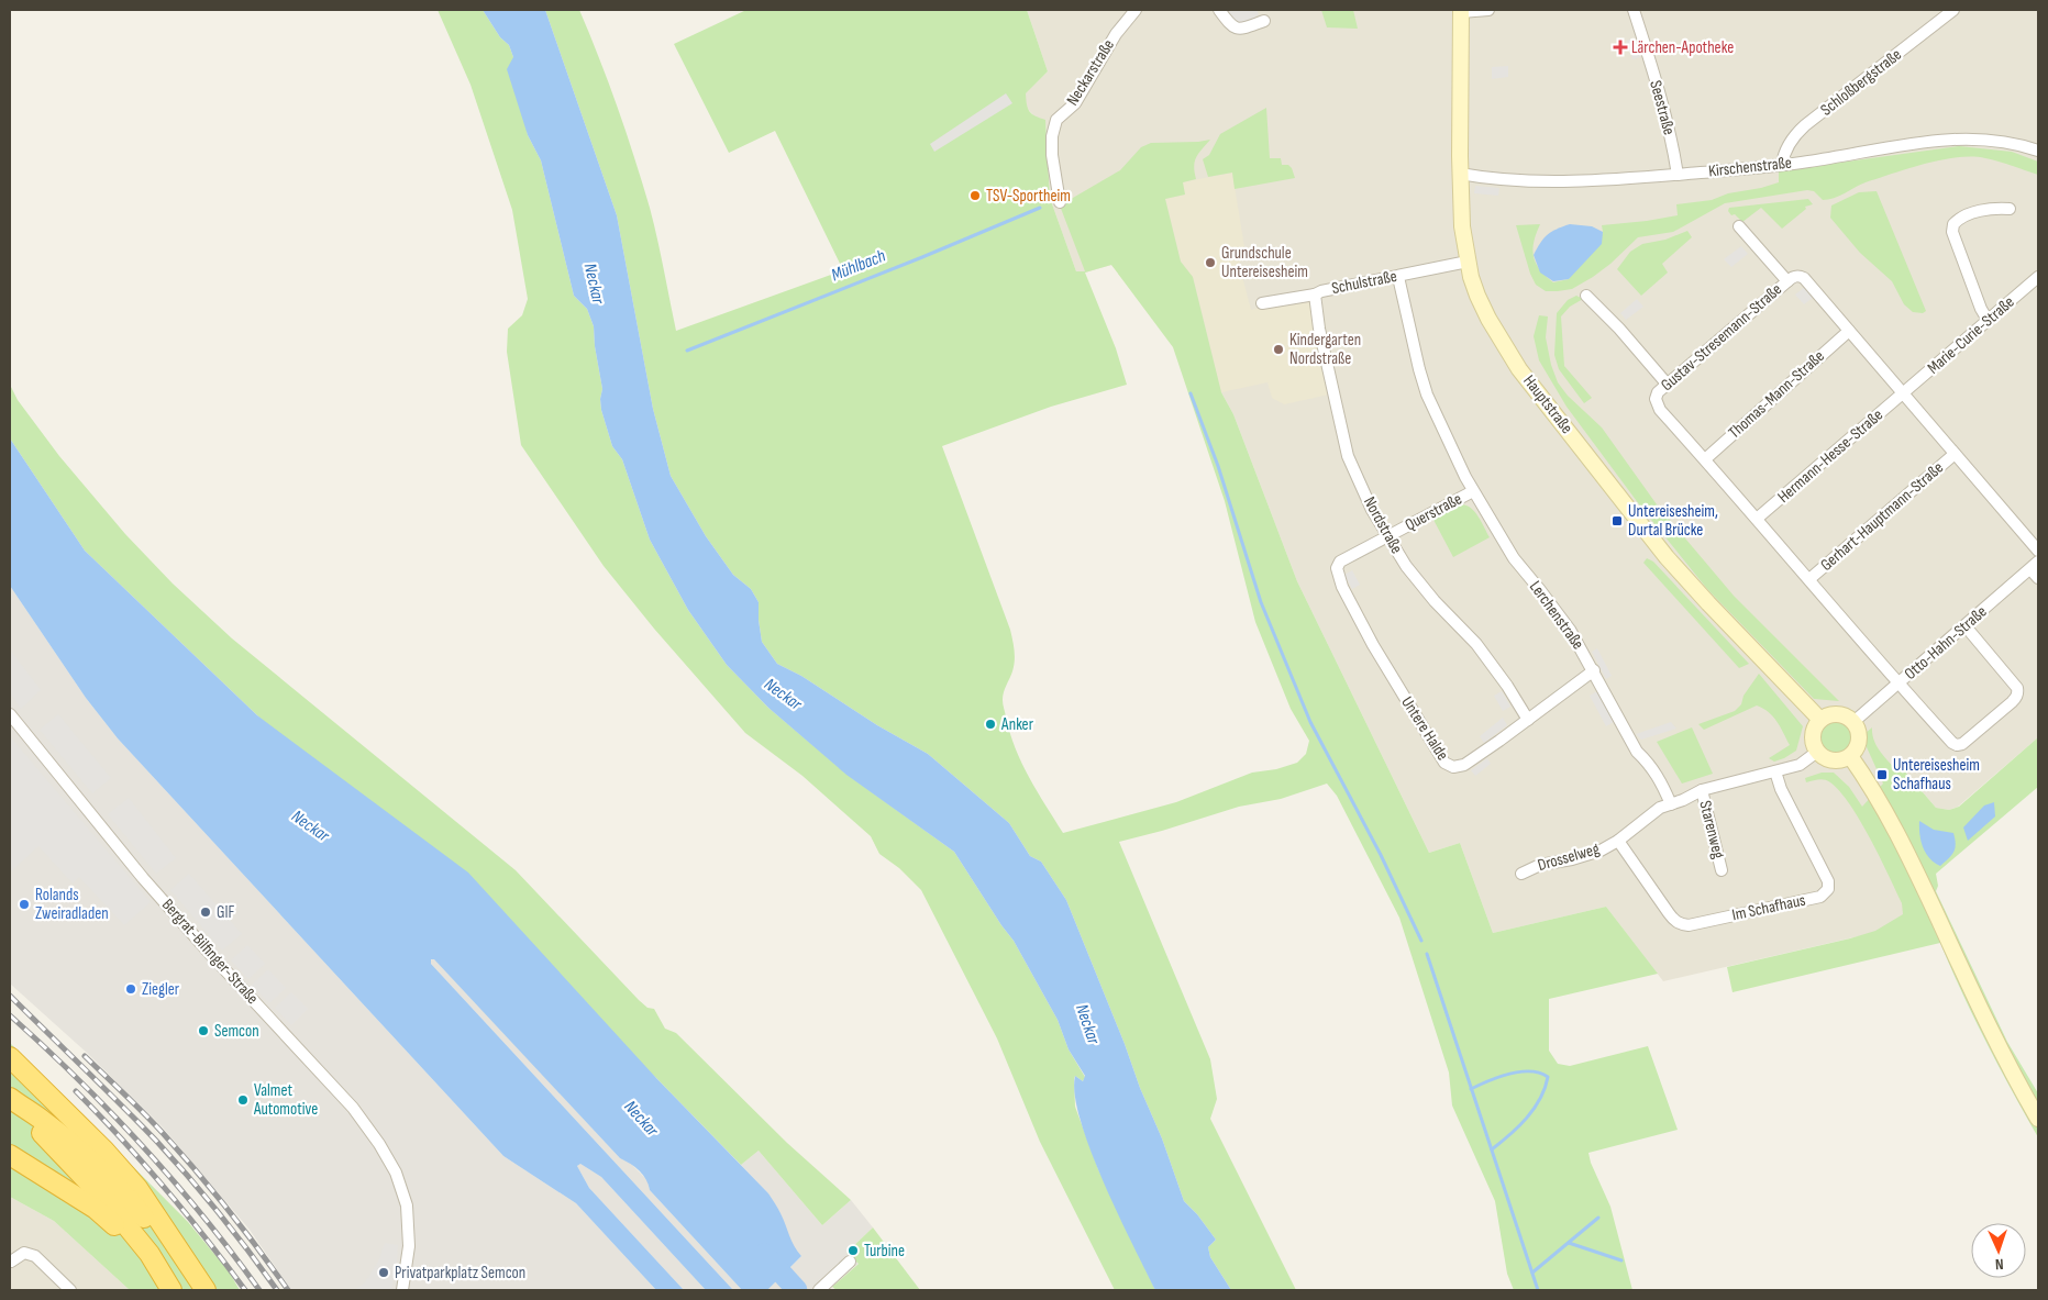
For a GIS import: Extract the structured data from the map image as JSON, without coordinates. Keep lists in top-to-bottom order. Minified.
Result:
{"streets":{"main road":["Hauptstraße"],"street":["Neckarstraße","Schloßbergstraße","Seestraße","Kirschenstraße","Schulstraße","Marie-Curie-Straße","Gustav-Stresemann-Straße","Thomas-Mann-Straße","Hermann-Hesse-Straße","Querstraße","Gerhart-Hauptmann-Straße","Nordstraße","Lerchenstraße","Otto-Hahn-Straße","Untere Halde","Starenweg","Drosselweg","Im Schafhaus","Bergrat-Bilfinger-Straße"]},"crossings":[["Schloßbergstraße","Kirschenstraße"],["Seestraße","Kirschenstraße"],["Kirschenstraße","Hauptstraße"],["Schulstraße","Hauptstraße"],["Schulstraße","Nordstraße"],["Schulstraße","Lerchenstraße"],["Marie-Curie-Straße","Gustav-Stresemann-Straße"],["Marie-Curie-Straße","Hermann-Hesse-Straße"],["Gustav-Stresemann-Straße","Thomas-Mann-Straße"],["Gustav-Stresemann-Straße","Hermann-Hesse-Straße"],["Gustav-Stresemann-Straße","Gerhart-Hauptmann-Straße"],["Gustav-Stresemann-Straße","Otto-Hahn-Straße"],["Hauptstraße","Otto-Hahn-Straße"],["Querstraße","Nordstraße"],["Querstraße","Lerchenstraße"],["Querstraße","Untere Halde"],["Nordstraße","Untere Halde"],["Lerchenstraße","Untere Halde"],["Lerchenstraße","Drosselweg"],["Drosselweg","Im Schafhaus"]],"water":["Mühlbach","Neckar"],"places":{"health":["Lärchen-Apotheke"],"other":["TSV-Sportheim","Grundschule Untereisesheim","Kindergarten Nordstraße","Anker","Rolands Zweiradladen","GIF","Ziegler","Semcon","Valmet Automotive","Turbine","Privatparkplatz Semcon"],"transit":["Untereisesheim, Durtal Brücke","Untereisesheim Schafhaus"]},"north":"bottom"}
